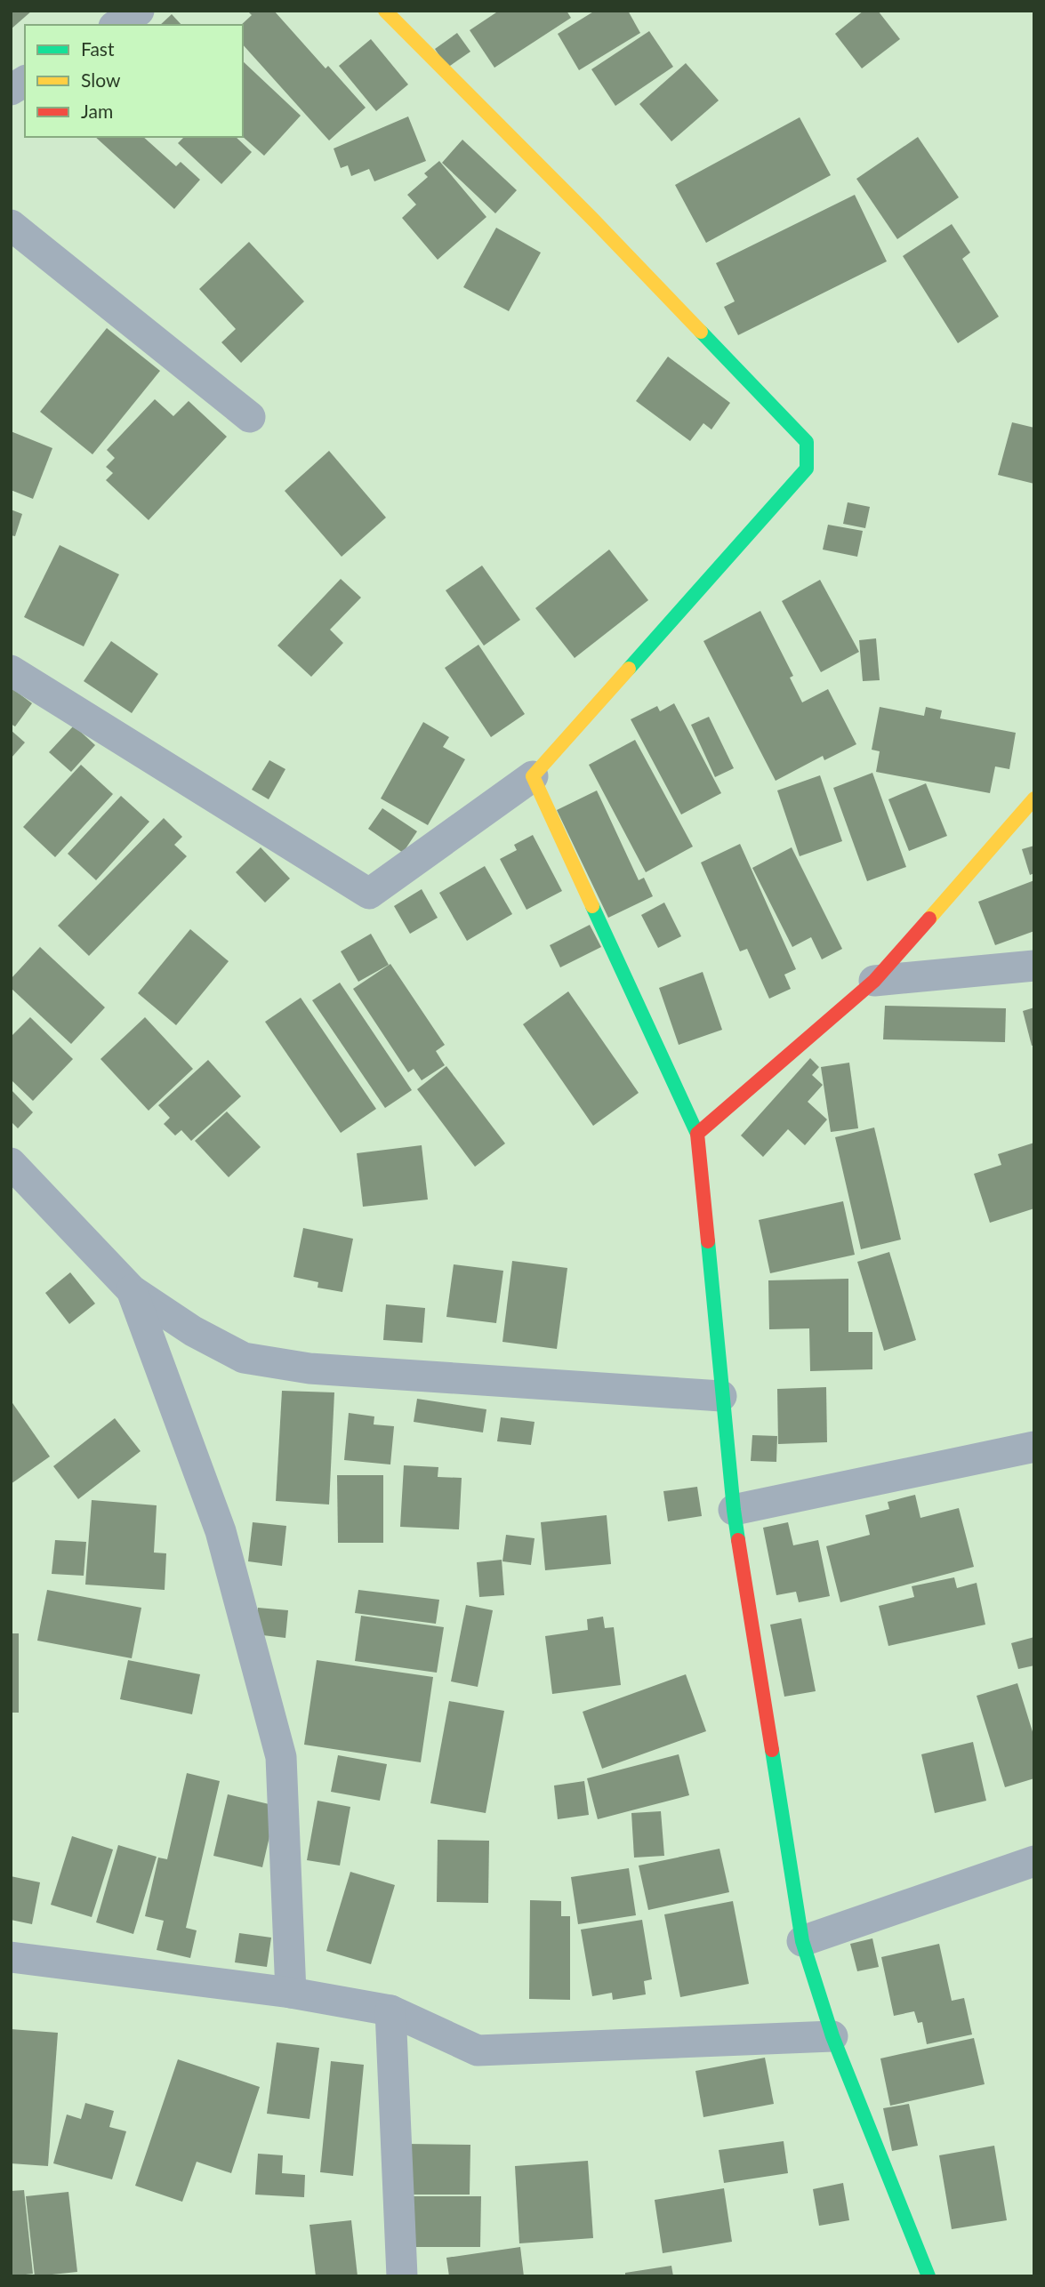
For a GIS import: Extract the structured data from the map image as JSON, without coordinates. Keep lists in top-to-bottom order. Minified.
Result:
{"legend":["Fast","Slow","Jam"]}
